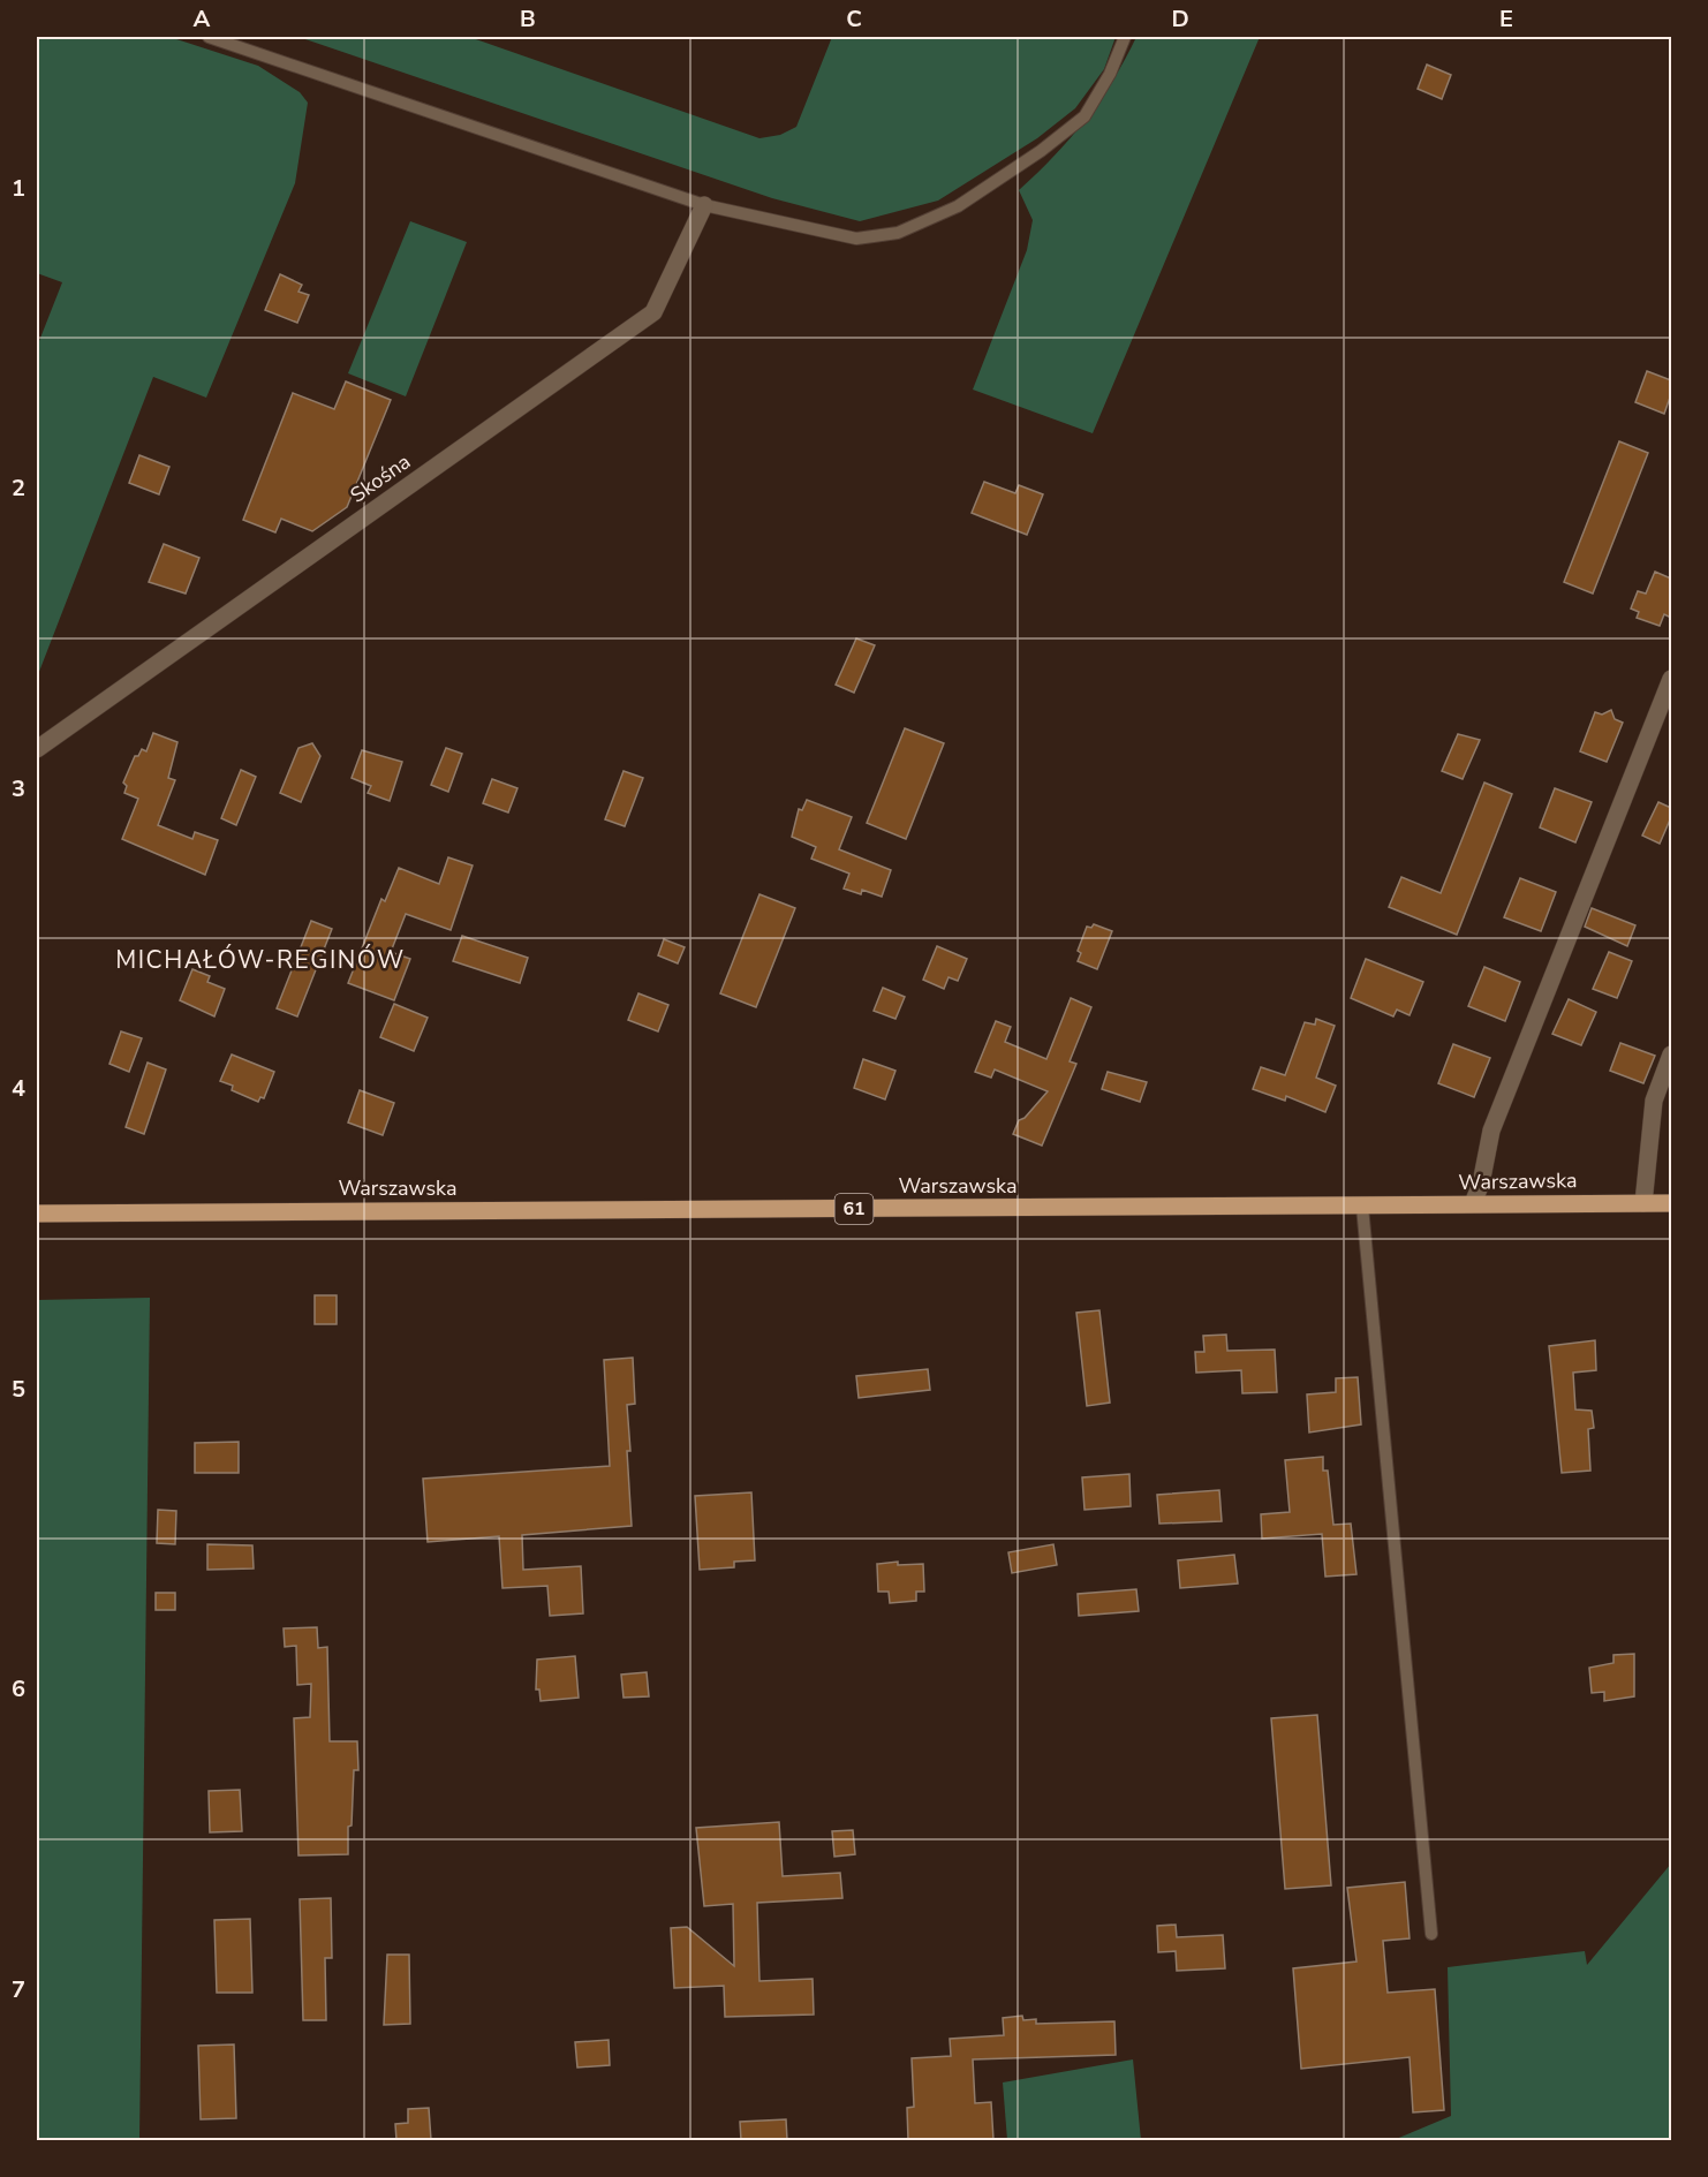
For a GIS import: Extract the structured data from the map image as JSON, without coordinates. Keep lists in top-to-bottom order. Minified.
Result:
{"streets":{"main road":["Warszawska","61"],"street":["Skośna"]},"districts":["MICHAŁÓW-REGINÓW"],"grid":{"columns":["A","B","C","D","E"],"rows":["1","2","3","4","5","6","7"]}}
